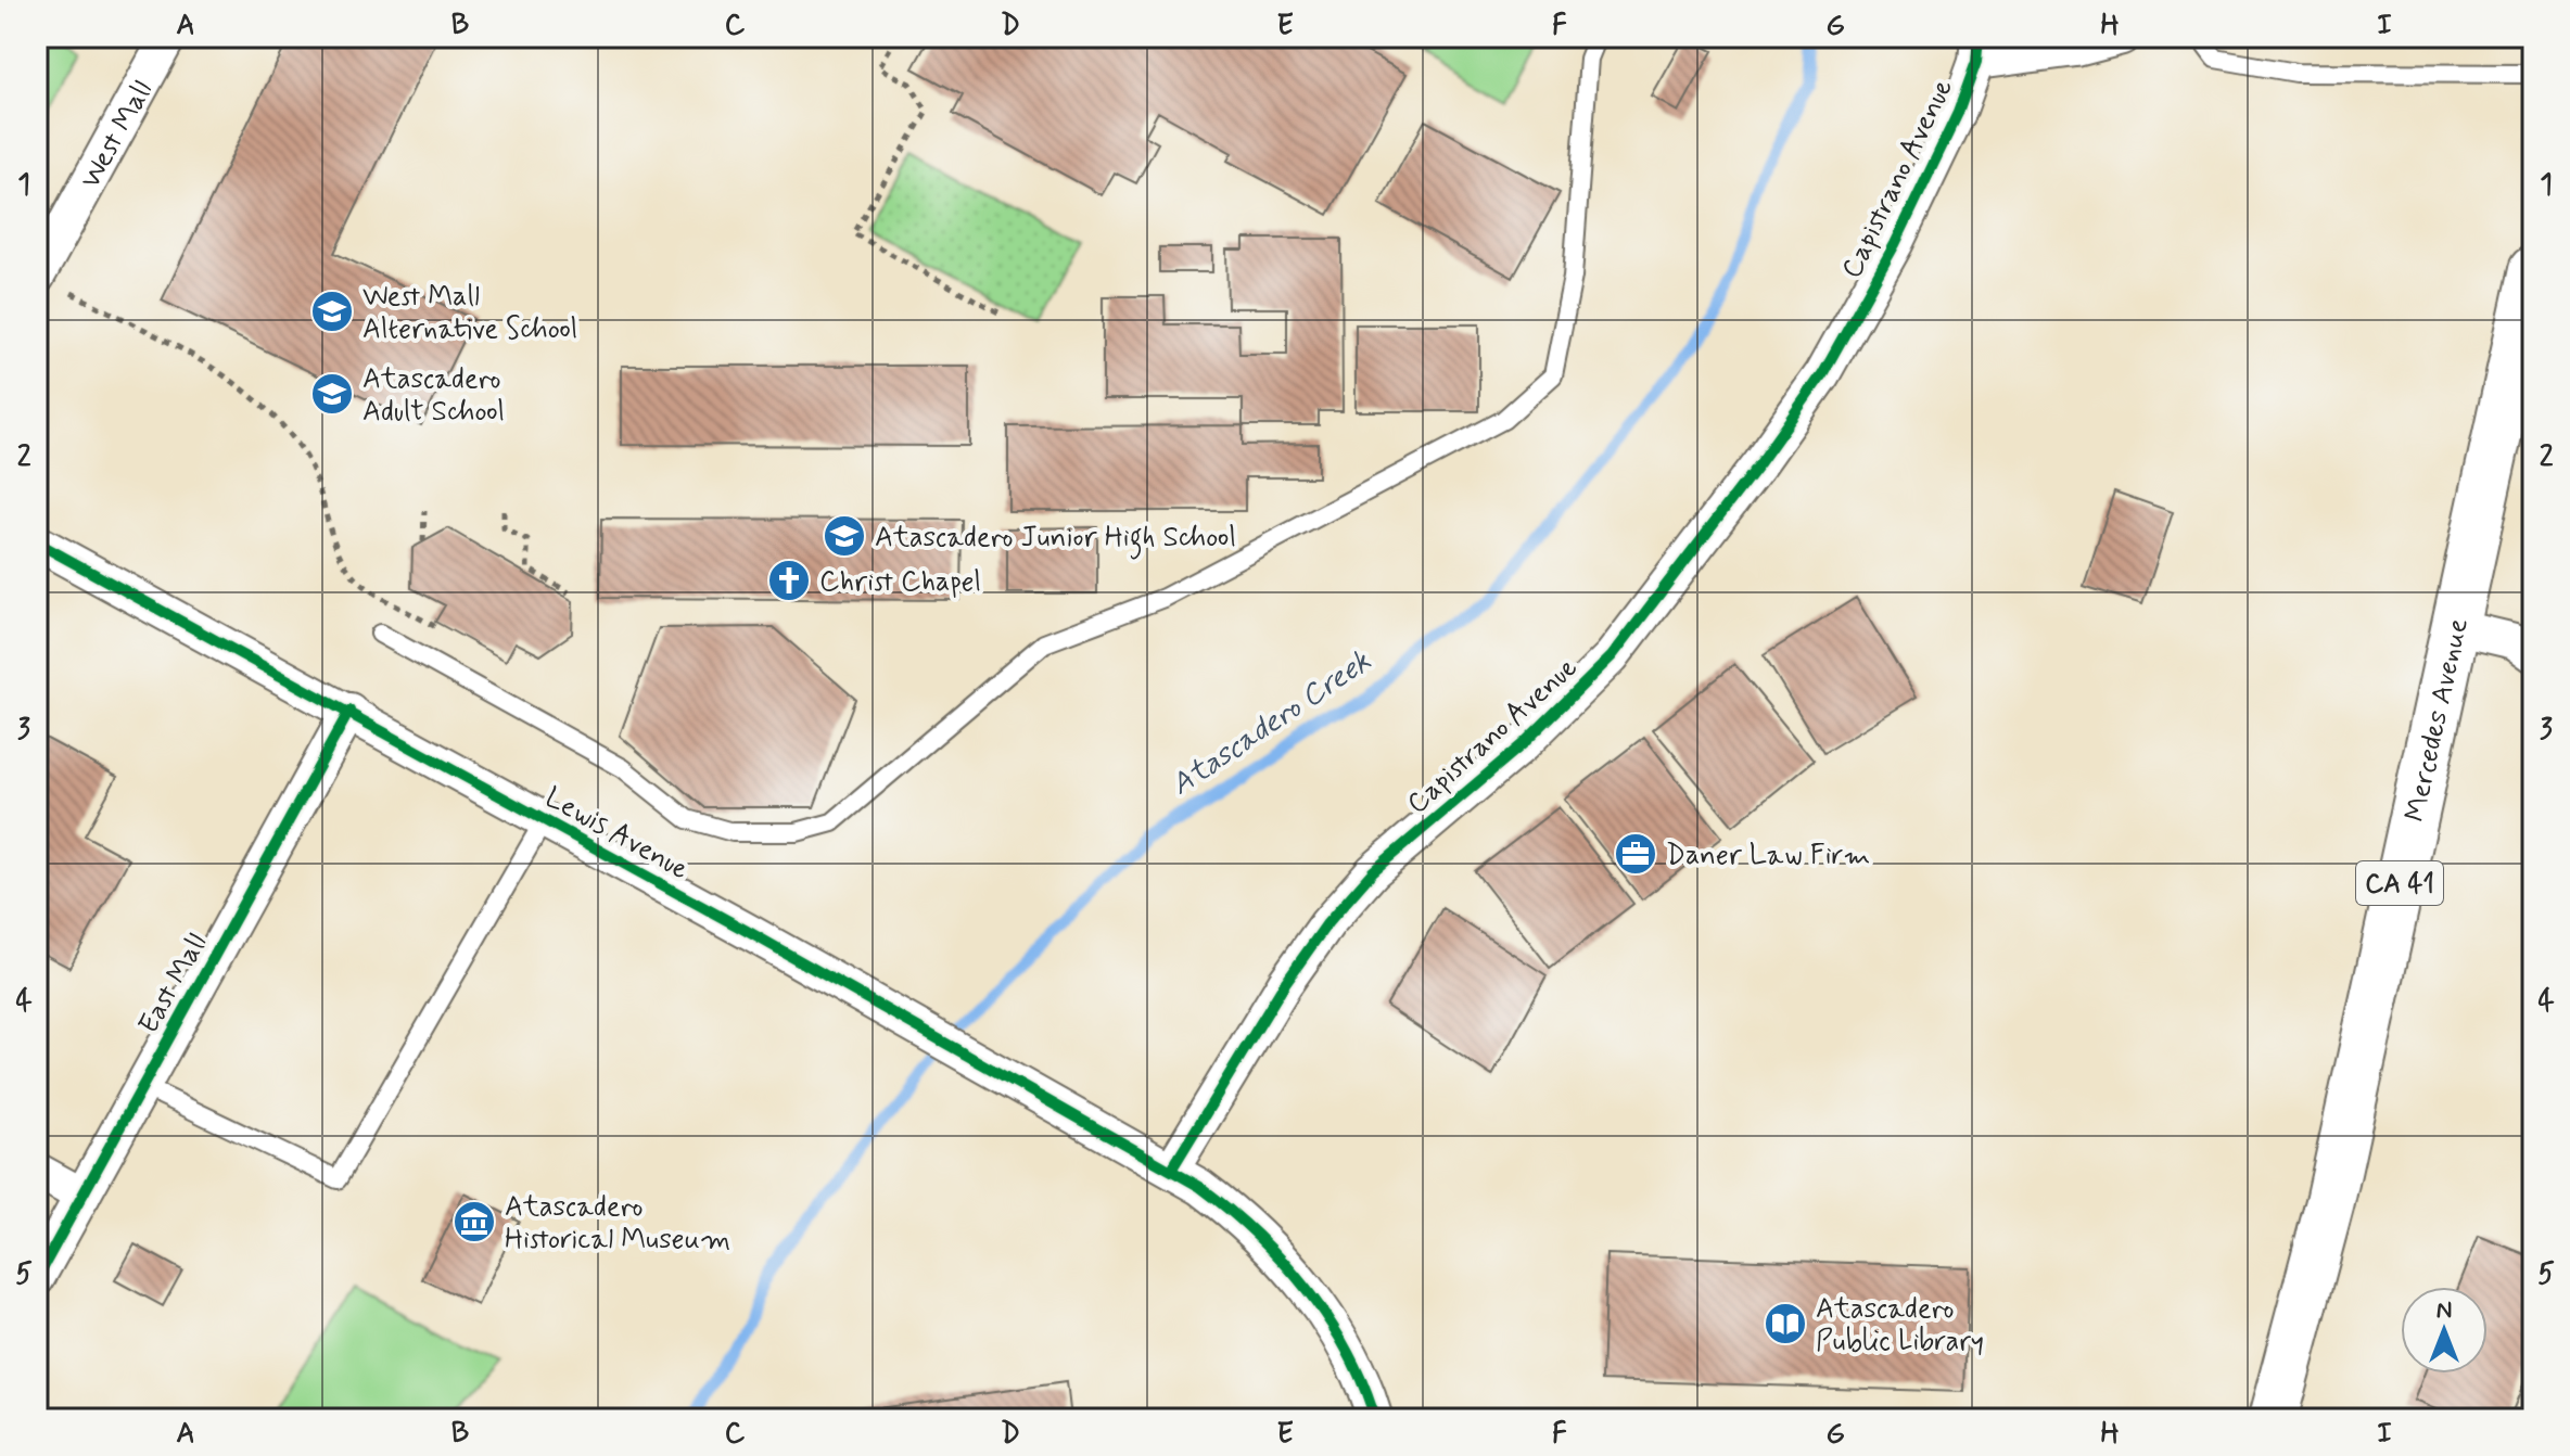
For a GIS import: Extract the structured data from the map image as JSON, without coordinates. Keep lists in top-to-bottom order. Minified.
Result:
{"streets":{"main road":["Mercedes Avenue","CA 41"],"street":["West Mall","Capistrano Avenue","Lewis Avenue","East Mall"]},"crossings":[["Capistrano Avenue","Lewis Avenue"],["Lewis Avenue","East Mall"]],"water":["Atascadero Creek"],"places":{"school or university":["West Mall Alternative School","Atascadero Adult School","Atascadero Junior High School"],"church":["Christ Chapel"],"office":["Daner Law Firm"],"museum":["Atascadero Historical Museum"],"library":["Atascadero Public Library"]},"north":"top","grid":{"columns":["A","B","C","D","E","F","G","H","I"],"rows":["1","2","3","4","5"]}}
